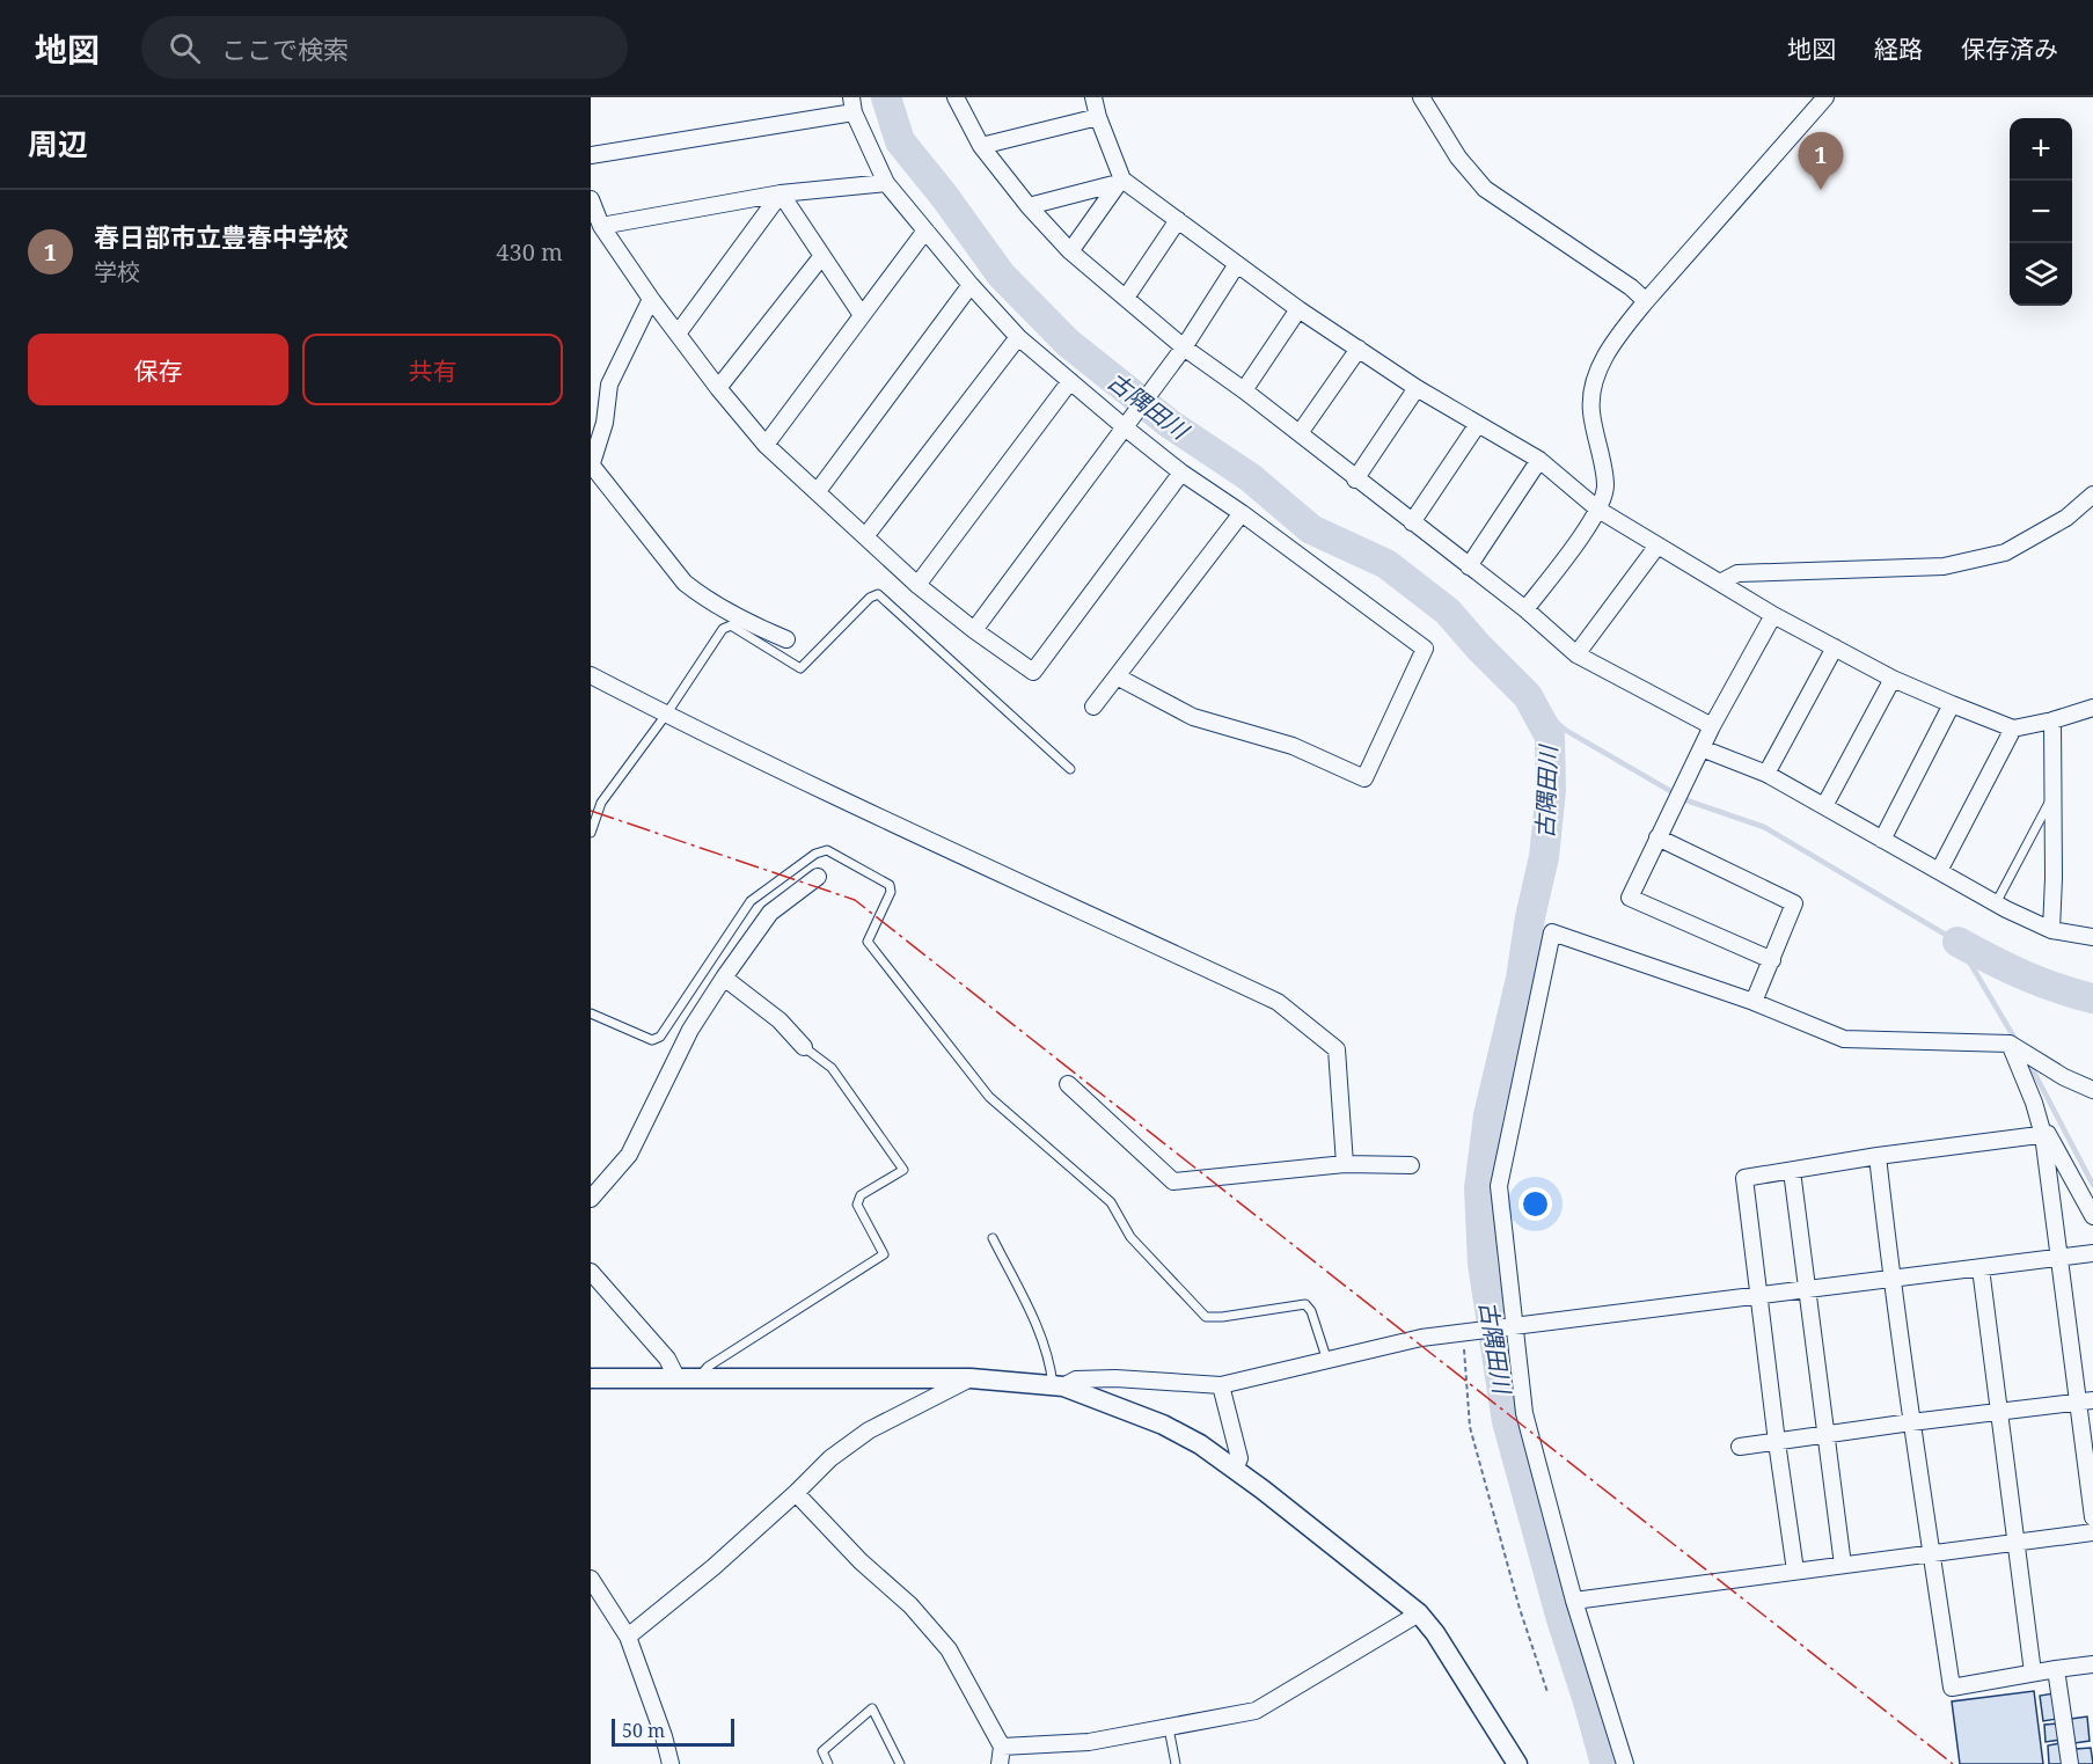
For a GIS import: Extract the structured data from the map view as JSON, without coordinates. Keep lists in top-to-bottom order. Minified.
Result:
{"water":["古隅田川"],"scale_bar":"50 m","page":{"header":"地図","search":"ここで検索","nav":["地図","経路","保存済み"],"heading":"周辺","map_buttons":["+","−"],"pins":"1","list":[{"mark":"1","name":"春日部市立豊春中学校","note":"学校","value":"430 m"}],"buttons":["保存","共有"],"scale":"50 m"}}
